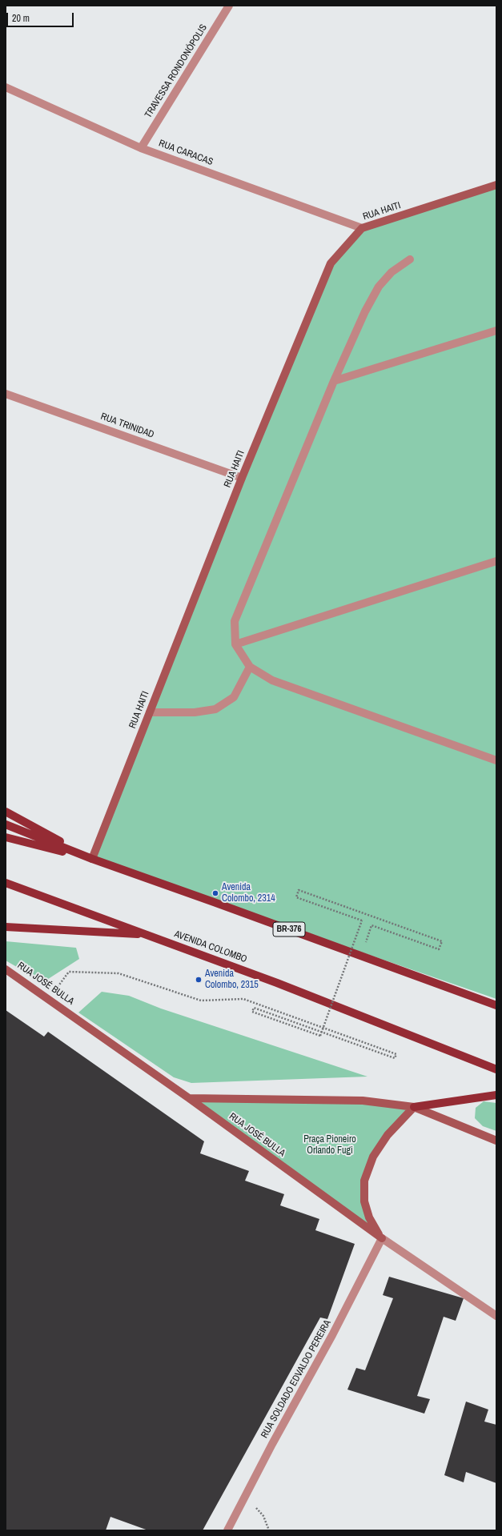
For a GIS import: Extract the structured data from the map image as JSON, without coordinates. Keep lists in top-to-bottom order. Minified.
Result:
{"streets":{"main road":["BR-376","AVENIDA COLOMBO"],"street":["TRAVESSA RONDONÓPOLIS","RUA CARACAS","RUA HAITI","RUA TRINIDAD","RUA JOSÉ BULLA","RUA SOLDADO EDVALDO PEREIRA"]},"crossings":[["TRAVESSA RONDONÓPOLIS","RUA CARACAS"],["RUA CARACAS","RUA HAITI"],["RUA HAITI","RUA TRINIDAD"],["RUA HAITI","BR-376"],["RUA JOSÉ BULLA","RUA SOLDADO EDVALDO PEREIRA"]],"parks":["Praça Pioneiro Orlando Fugi"],"places":["Avenida Colombo, 2314","Avenida Colombo, 2315"],"scale_bar":"20 m"}
